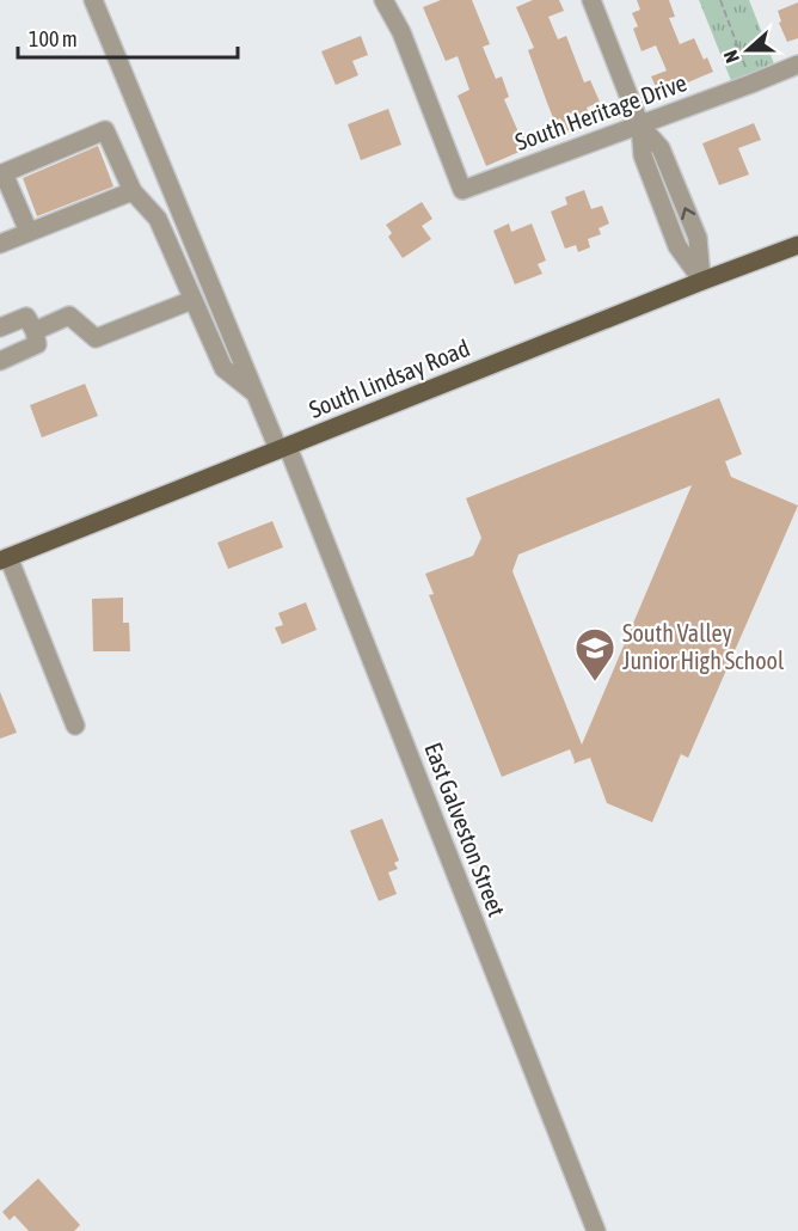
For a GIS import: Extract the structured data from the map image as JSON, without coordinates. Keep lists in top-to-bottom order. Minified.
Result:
{"streets":{"main road":["South Lindsay Road"],"street":["South Heritage Drive","East Galveston Street"]},"crossings":[["South Lindsay Road","East Galveston Street"]],"places":{"school or university":["South Valley Junior High School"]},"scale_bar":"100 m","north":"left"}
